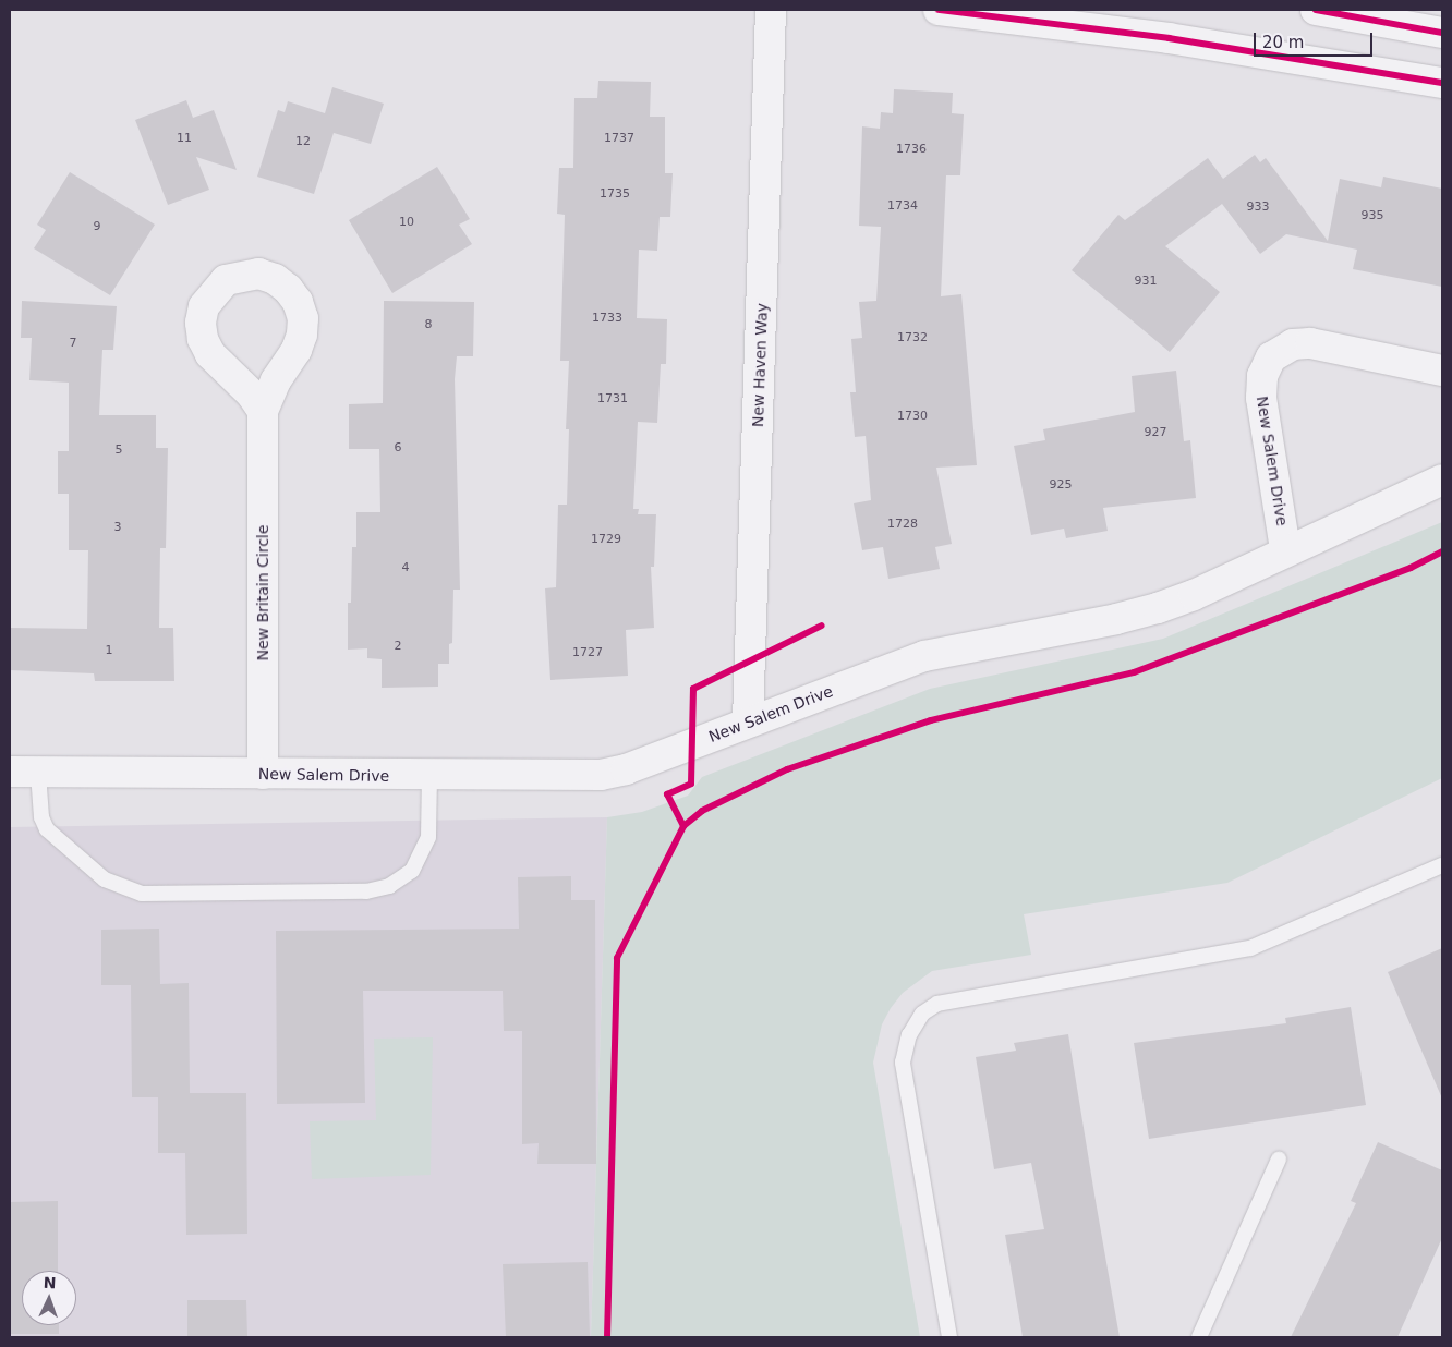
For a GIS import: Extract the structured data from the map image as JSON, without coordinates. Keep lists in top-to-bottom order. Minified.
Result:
{"streets":{"street":["New Haven Way","New Salem Drive","New Britain Circle"]},"crossings":[["New Haven Way","New Salem Drive"],["New Salem Drive","New Britain Circle"]],"house_numbers":["11","1737","12","1736","1735","1734","933","935","10","9","931","1733","8","1732","7","1731","1730","927","6","5","925","1728","3","1729","4","2","1","1727"],"scale_bar":"20 m","north":"top"}
